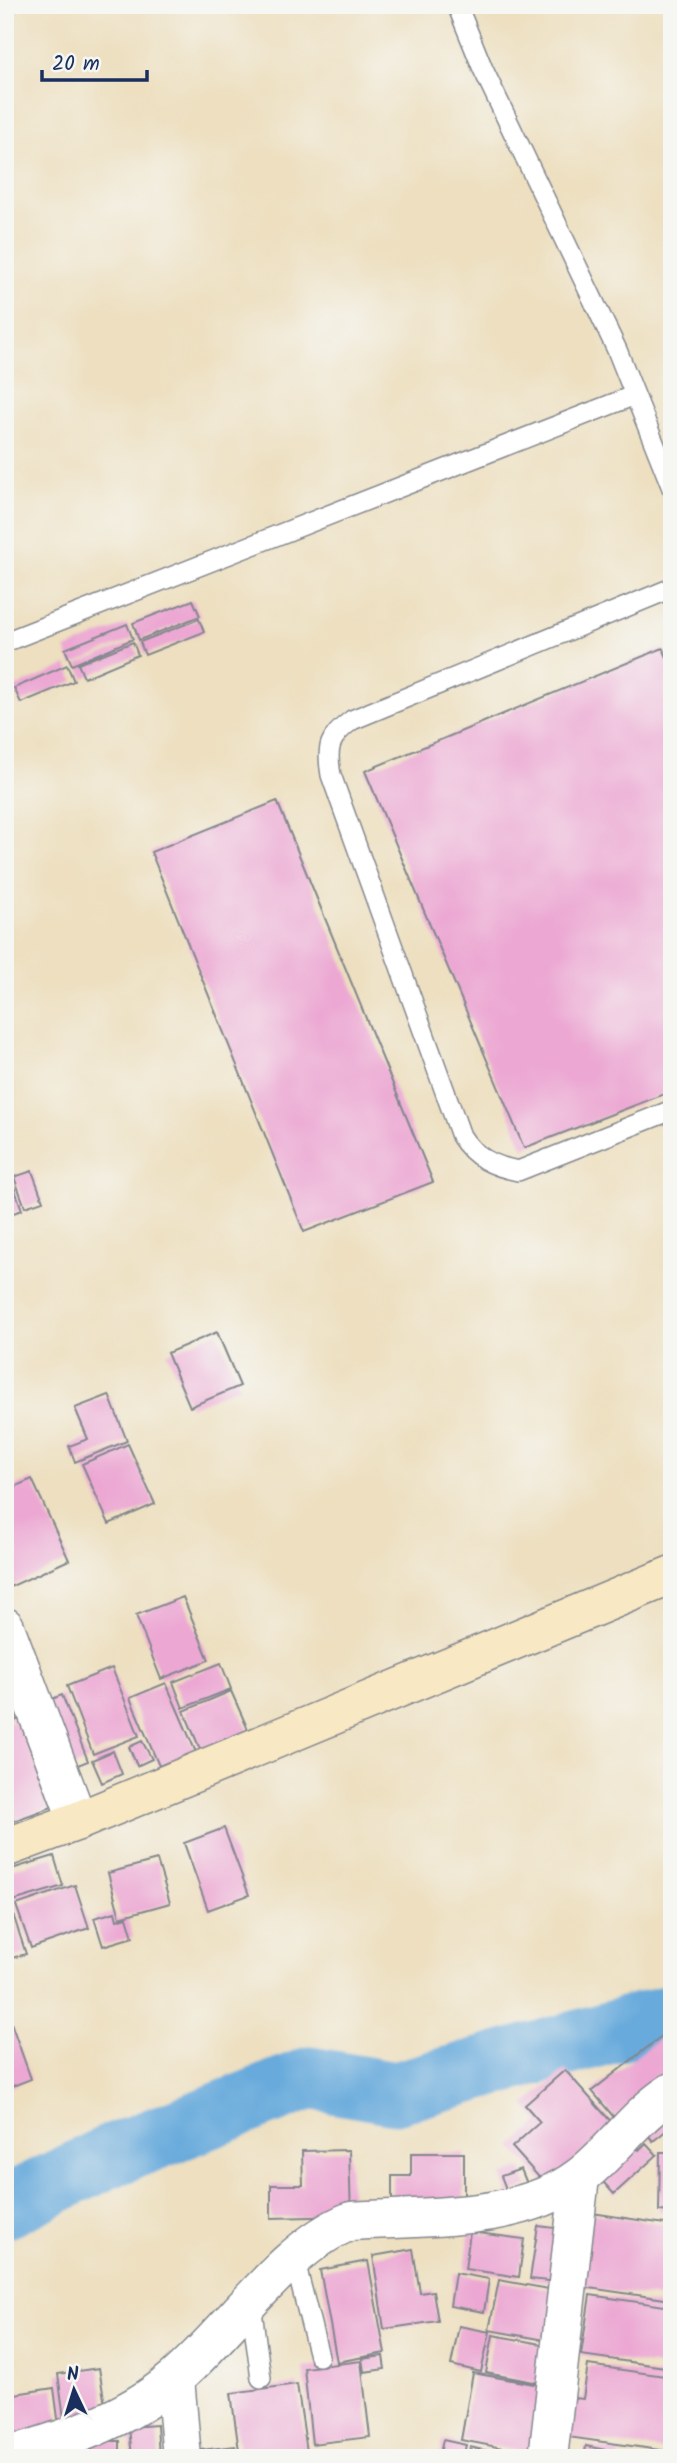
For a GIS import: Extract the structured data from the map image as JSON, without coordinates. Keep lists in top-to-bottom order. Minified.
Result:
{"scale_bar":"20 m","north":"top"}
